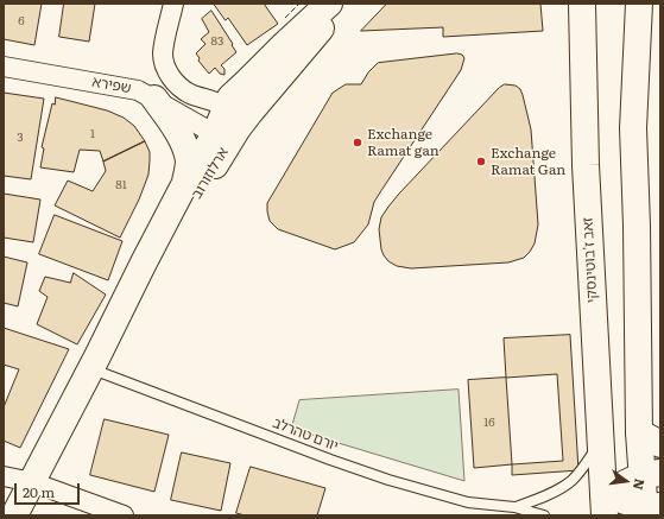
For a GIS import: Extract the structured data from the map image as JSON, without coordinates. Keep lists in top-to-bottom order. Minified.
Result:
{"streets":{"street":["שפירא","ארלוזורוב","זאב ז'בוטינסקי"],"lane":["יורם טהרלב"]},"crossings":[["שפירא","ארלוזורוב"],["ארלוזורוב","יורם טהרלב"],["זאב ז'בוטינסקי","יורם טהרלב"]],"places":["Exchange Ramat gan","Exchange Ramat Gan"],"house_numbers":["6","83","1","3","81","16"],"scale_bar":"20 m","north":"right"}
